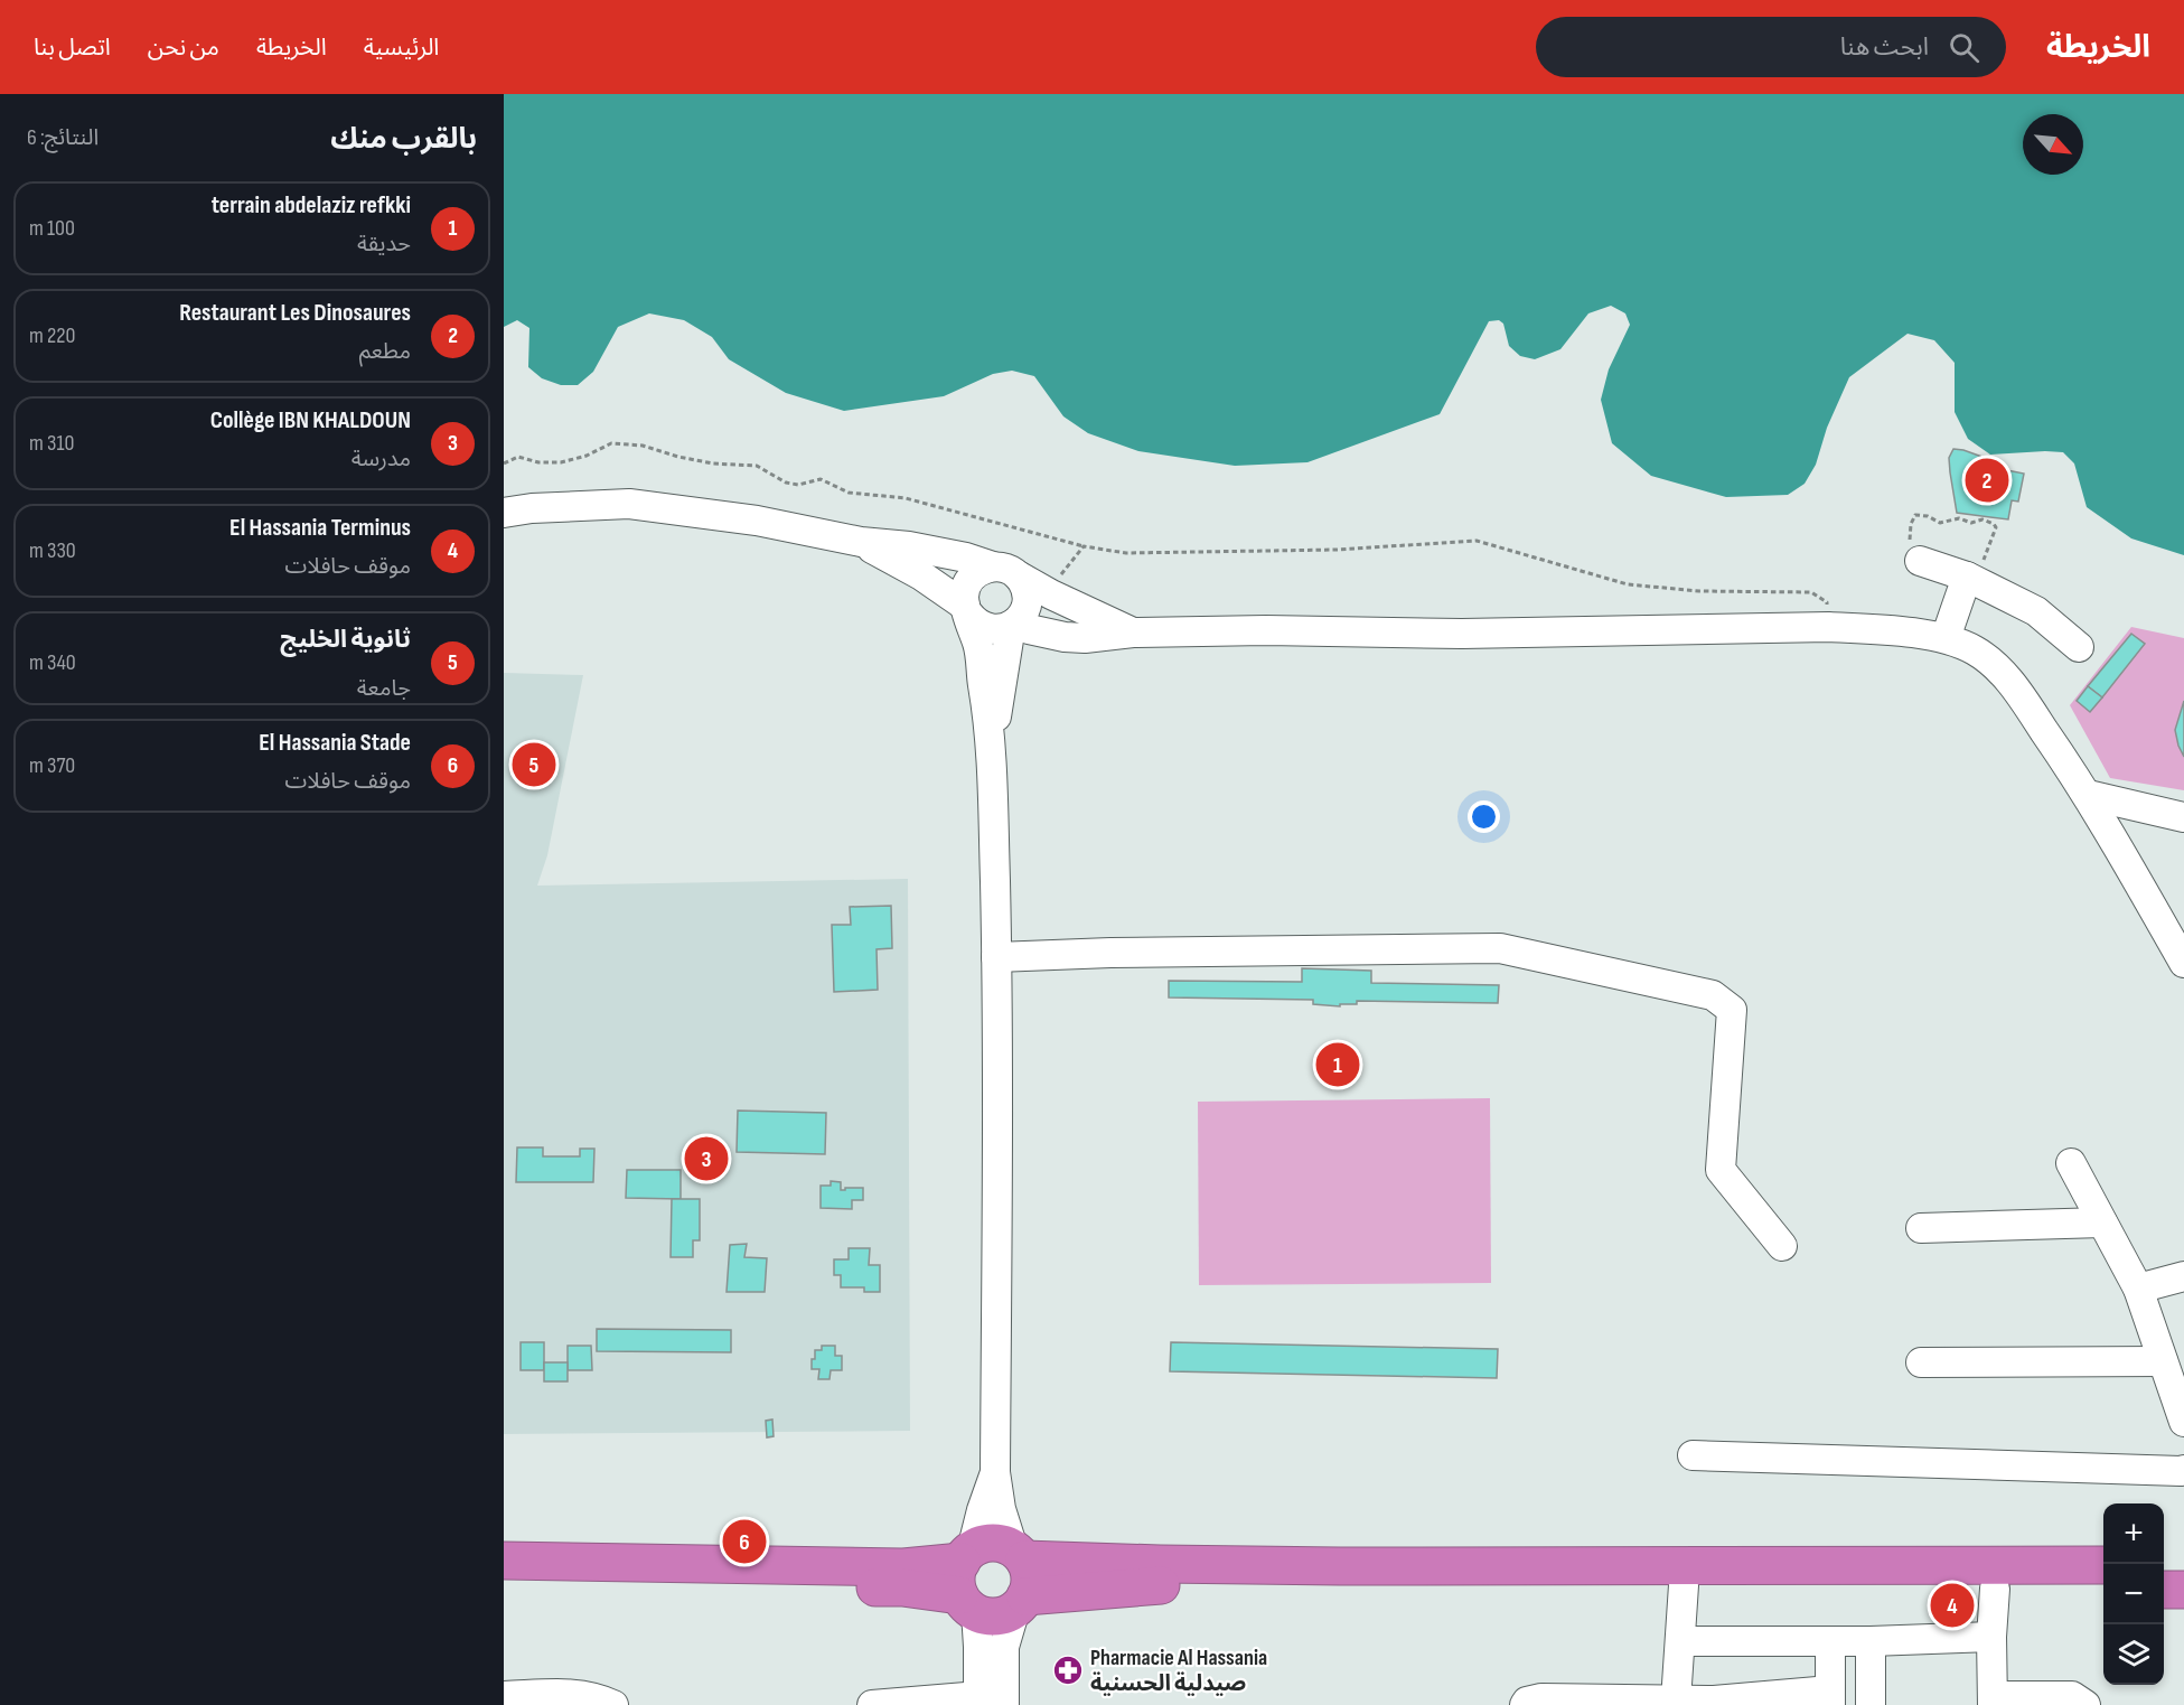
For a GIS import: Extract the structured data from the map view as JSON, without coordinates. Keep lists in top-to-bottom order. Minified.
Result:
{"places":{"pharmacy":["Pharmacie Al Hassania صيدلية الحسنية"]},"north":"bottom right","page":{"header":"الخريطة","search":"ابحث هنا","nav":["الرئيسية","الخريطة","من نحن","اتصل بنا"],"heading":["بالقرب منك","النتائج: 6"],"list":[{"mark":"1","name":"terrain abdelaziz refkki","note":"حديقة","value":"100 m"},{"mark":"2","name":"Restaurant Les Dinosaures","note":"مطعم","value":"220 m"},{"mark":"3","name":"Collège IBN KHALDOUN","note":"مدرسة","value":"310 m"},{"mark":"4","name":"El Hassania Terminus","note":"موقف حافلات","value":"330 m"},{"mark":"5","name":"ثانوية الخليج","note":"جامعة","value":"340 m"},{"mark":"6","name":"El Hassania Stade","note":"موقف حافلات","value":"370 m"}],"pins":["2","5","1","3","6","4"],"map_buttons":["+","−"]}}
